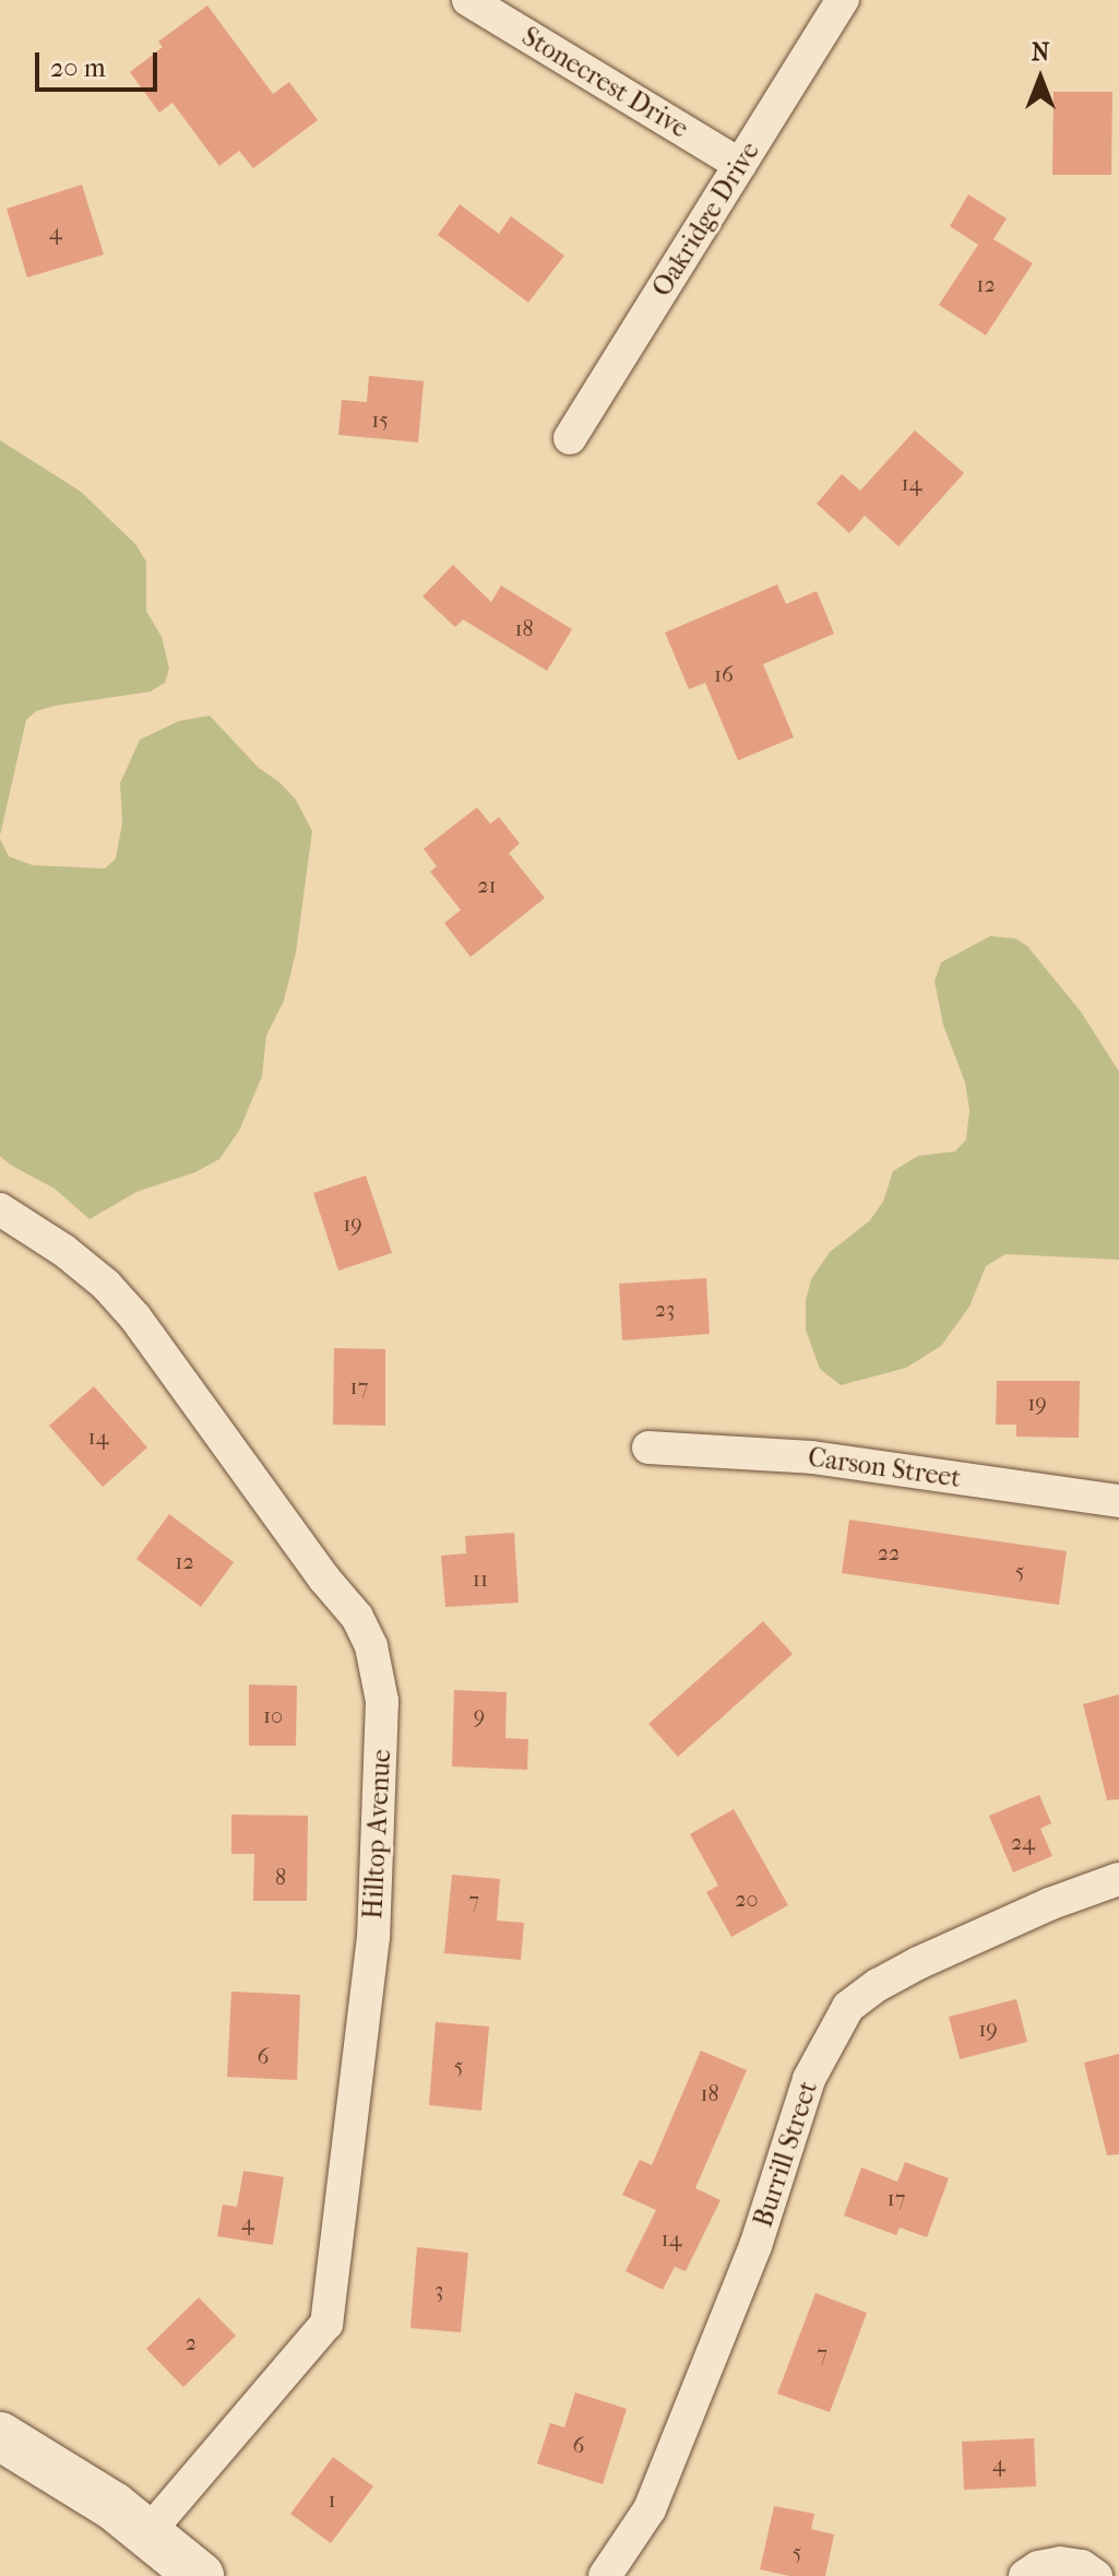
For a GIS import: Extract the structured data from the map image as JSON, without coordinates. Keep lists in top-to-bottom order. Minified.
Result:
{"streets":{"street":["Stonecrest Drive","Oakridge Drive","Carson Street","Hilltop Avenue","Burrill Street"]},"crossings":[["Stonecrest Drive","Oakridge Drive"]],"house_numbers":["4","12","15","14","18","16","21","19","23","17","19","14","22","12","5","11","10","9","24","8","20","7","19","6","5","18","17","4","14","3","2","7","6","4","1","5"],"scale_bar":"20 m","north":"top"}
